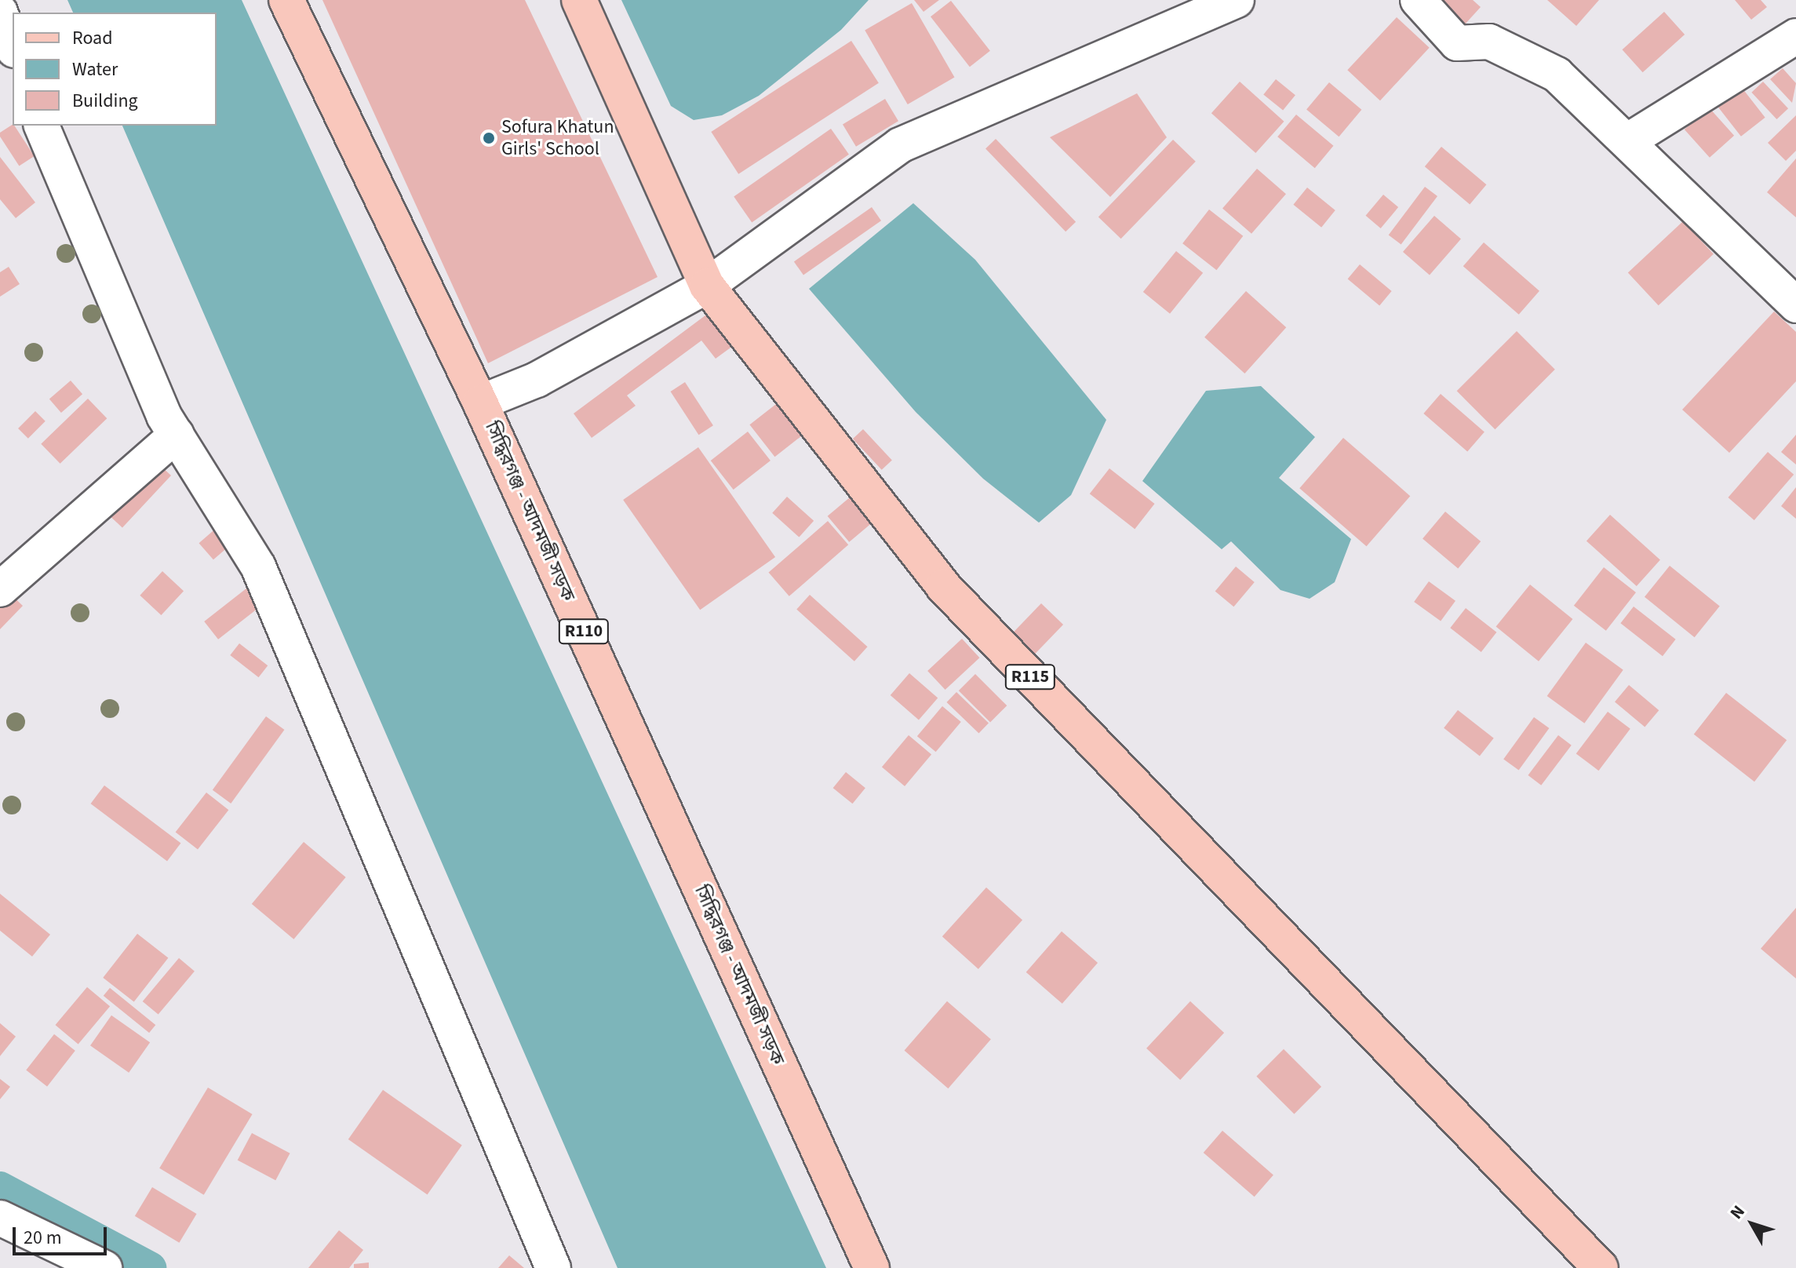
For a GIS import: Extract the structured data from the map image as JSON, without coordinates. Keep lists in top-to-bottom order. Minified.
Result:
{"streets":{"main road":["সিদ্ধিরগঞ্জ - আদমজী সড়ক","R110","R115"]},"places":["Sofura Khatun Girls' School"],"legend":["Road","Water","Building"],"scale_bar":"20 m","north":"top left"}
